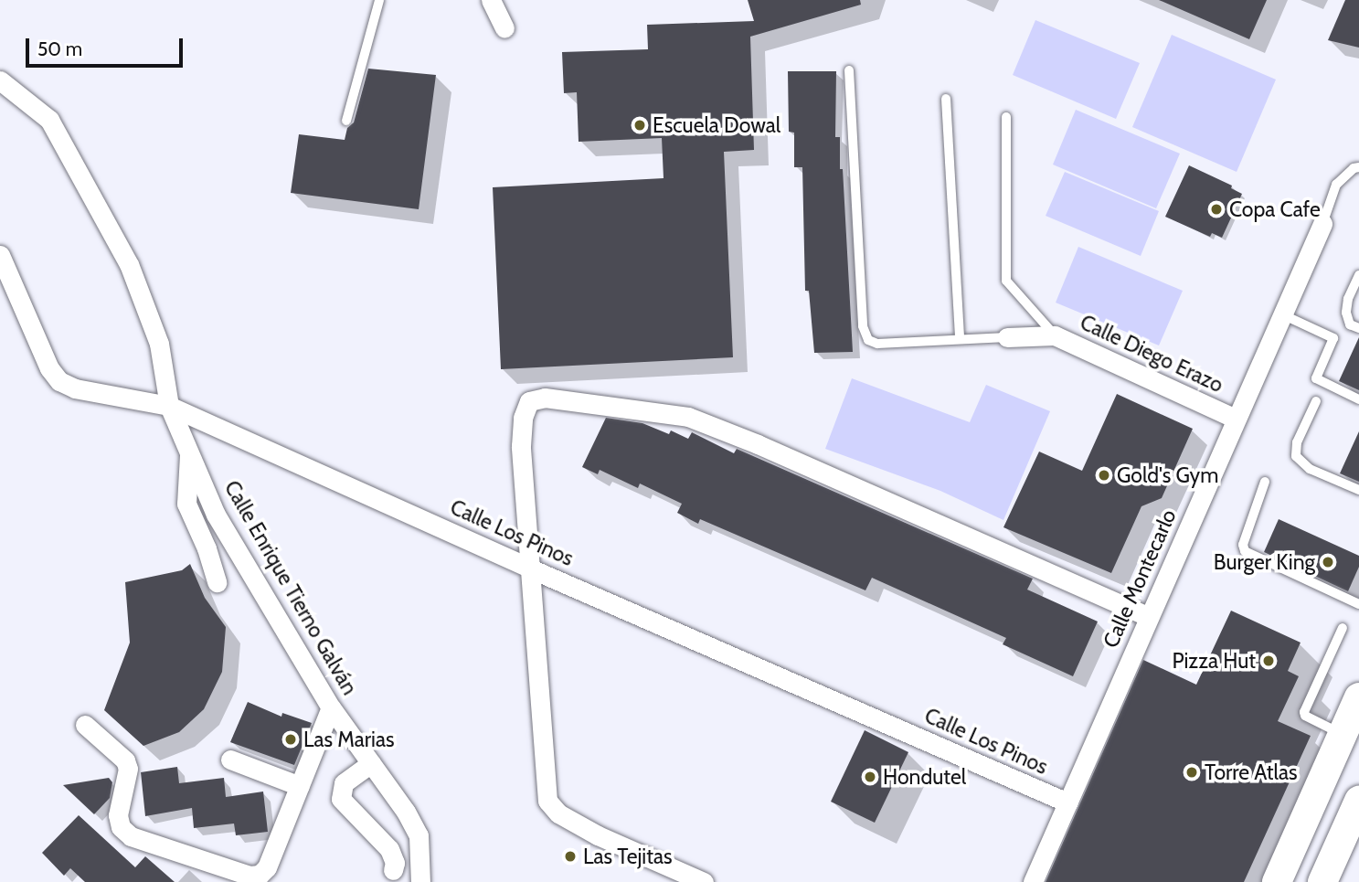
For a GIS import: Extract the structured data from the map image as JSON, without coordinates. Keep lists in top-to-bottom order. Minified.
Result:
{"streets":{"street":["Calle Diego Erazo","Calle Los Pinos","Calle Montecarlo","Calle Enrique Tierno Galván"]},"crossings":[["Calle Diego Erazo","Calle Montecarlo"],["Calle Los Pinos","Calle Montecarlo"],["Calle Los Pinos","Calle Enrique Tierno Galván"]],"places":["Escuela Dowal","Copa Cafe","Gold's Gym","Burger King","Pizza Hut","Las Marias","Torre Atlas","Hondutel","Las Tejitas"],"scale_bar":"50 m"}
